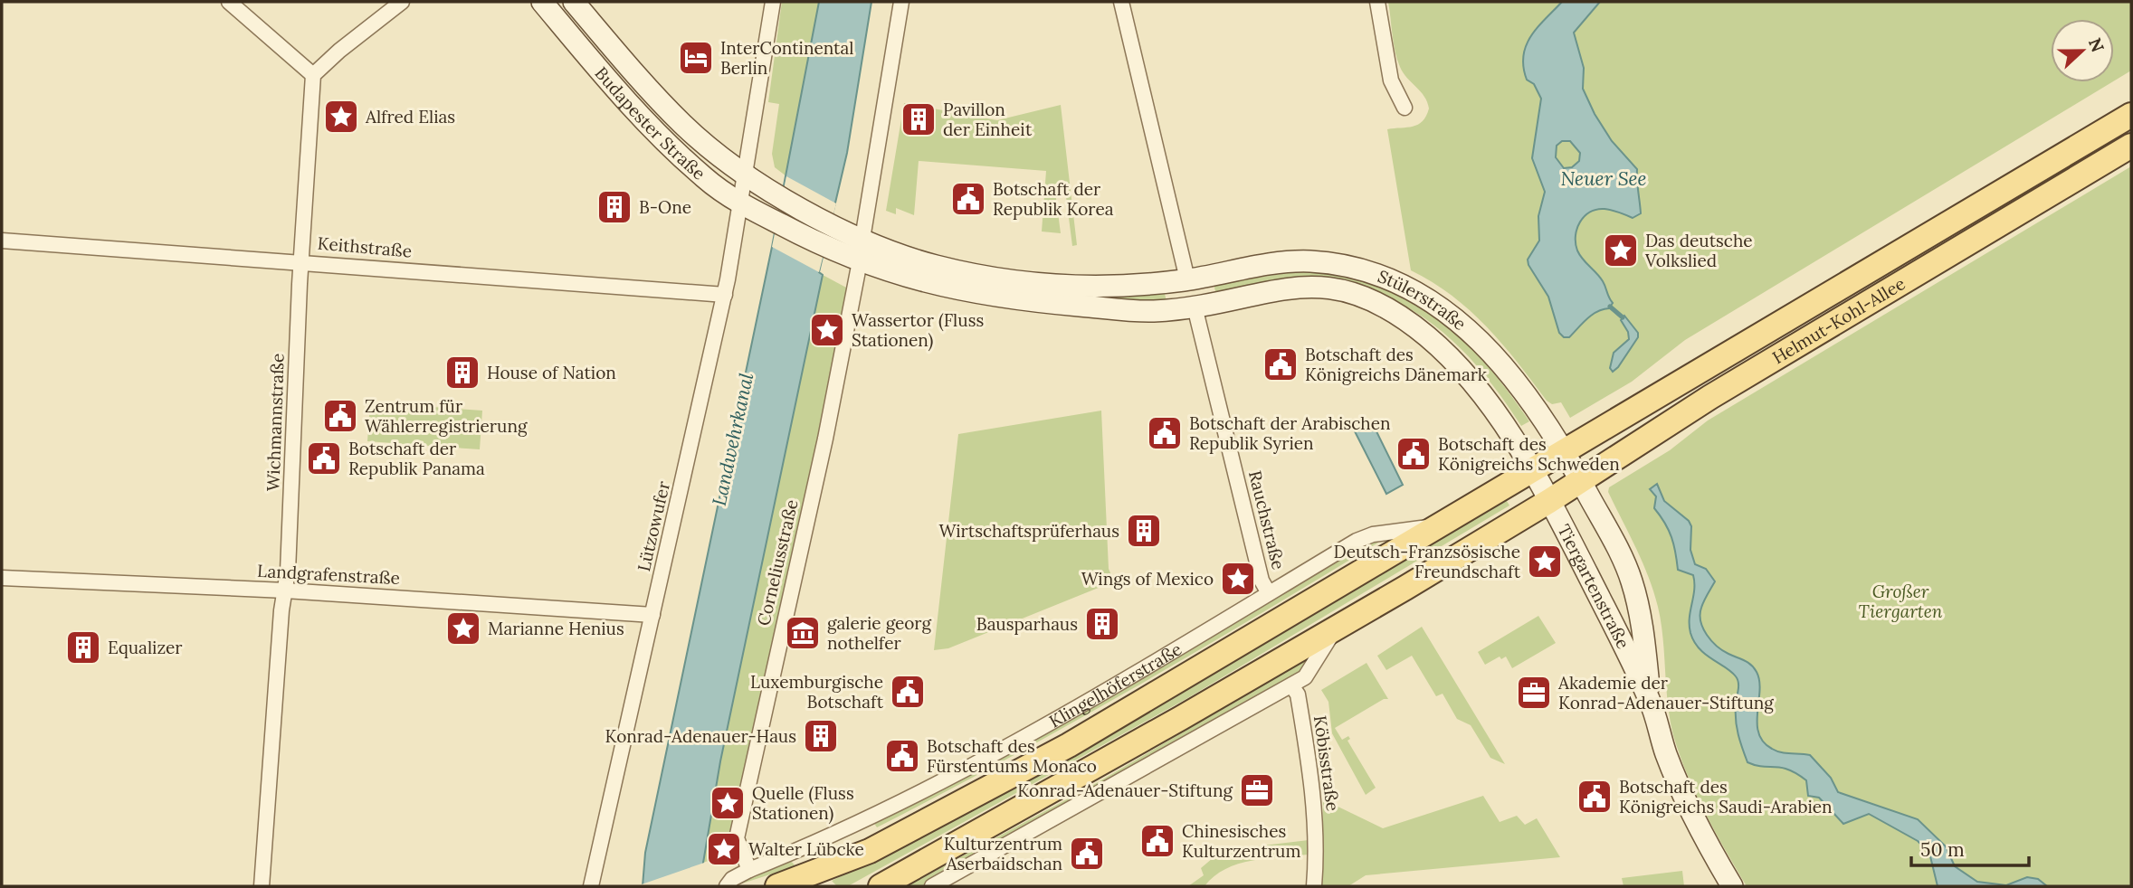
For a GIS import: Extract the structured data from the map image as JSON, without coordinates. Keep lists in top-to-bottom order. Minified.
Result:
{"streets":{"main road":["Budapester Straße","Stülerstraße","Helmut-Kohl-Allee","Tiergartenstraße","Klingelhöferstraße"],"street":["Keithstraße","Wichmannstraße","Rauchstraße","Lützowufer","Corneliusstraße","Landgrafenstraße","Köbisstraße"]},"crossings":[["Budapester Straße","Stülerstraße"],["Budapester Straße","Lützowufer"],["Keithstraße","Wichmannstraße"],["Keithstraße","Lützowufer"],["Stülerstraße","Helmut-Kohl-Allee"],["Stülerstraße","Rauchstraße"],["Stülerstraße","Corneliusstraße"],["Stülerstraße","Tiergartenstraße"],["Stülerstraße","Klingelhöferstraße"],["Helmut-Kohl-Allee","Tiergartenstraße"],["Helmut-Kohl-Allee","Klingelhöferstraße"],["Wichmannstraße","Landgrafenstraße"],["Rauchstraße","Klingelhöferstraße"],["Lützowufer","Landgrafenstraße"],["Corneliusstraße","Klingelhöferstraße"],["Tiergartenstraße","Klingelhöferstraße"]],"water":["Neuer See","Landwehrkanal"],"parks":["Großer Tiergarten"],"places":{"hotel":["InterContinental Berlin"],"place":["Alfred Elias","Das deutsche Volkslied","Wassertor (Fluss Stationen)","Deutsch-Franzsösische Freundschaft","Wings of Mexico","Marianne Henius","Quelle (Fluss Stationen)","Walter Lübcke"],"building":["Pavillon der Einheit","B-One","House of Nation","Wirtschaftsprüferhaus","Bausparhaus","Equalizer","Konrad-Adenauer-Haus"],"public building":["Botschaft der Republik Korea","Botschaft des Königreichs Dänemark","Zentrum für Wählerregistrierung","Botschaft der Arabischen Republik Syrien","Botschaft des Königreichs Schweden","Botschaft der Republik Panama","Luxemburgische Botschaft","Botschaft des Fürstentums Monaco","Botschaft des Königreichs Saudi-Arabien","Chinesisches Kulturzentrum","Kulturzentrum Aserbaidschan"],"museum":["galerie georg nothelfer"],"office":["Akademie der Konrad-Adenauer-Stiftung","Konrad-Adenauer-Stiftung"]},"scale_bar":"50 m","north":"right"}
